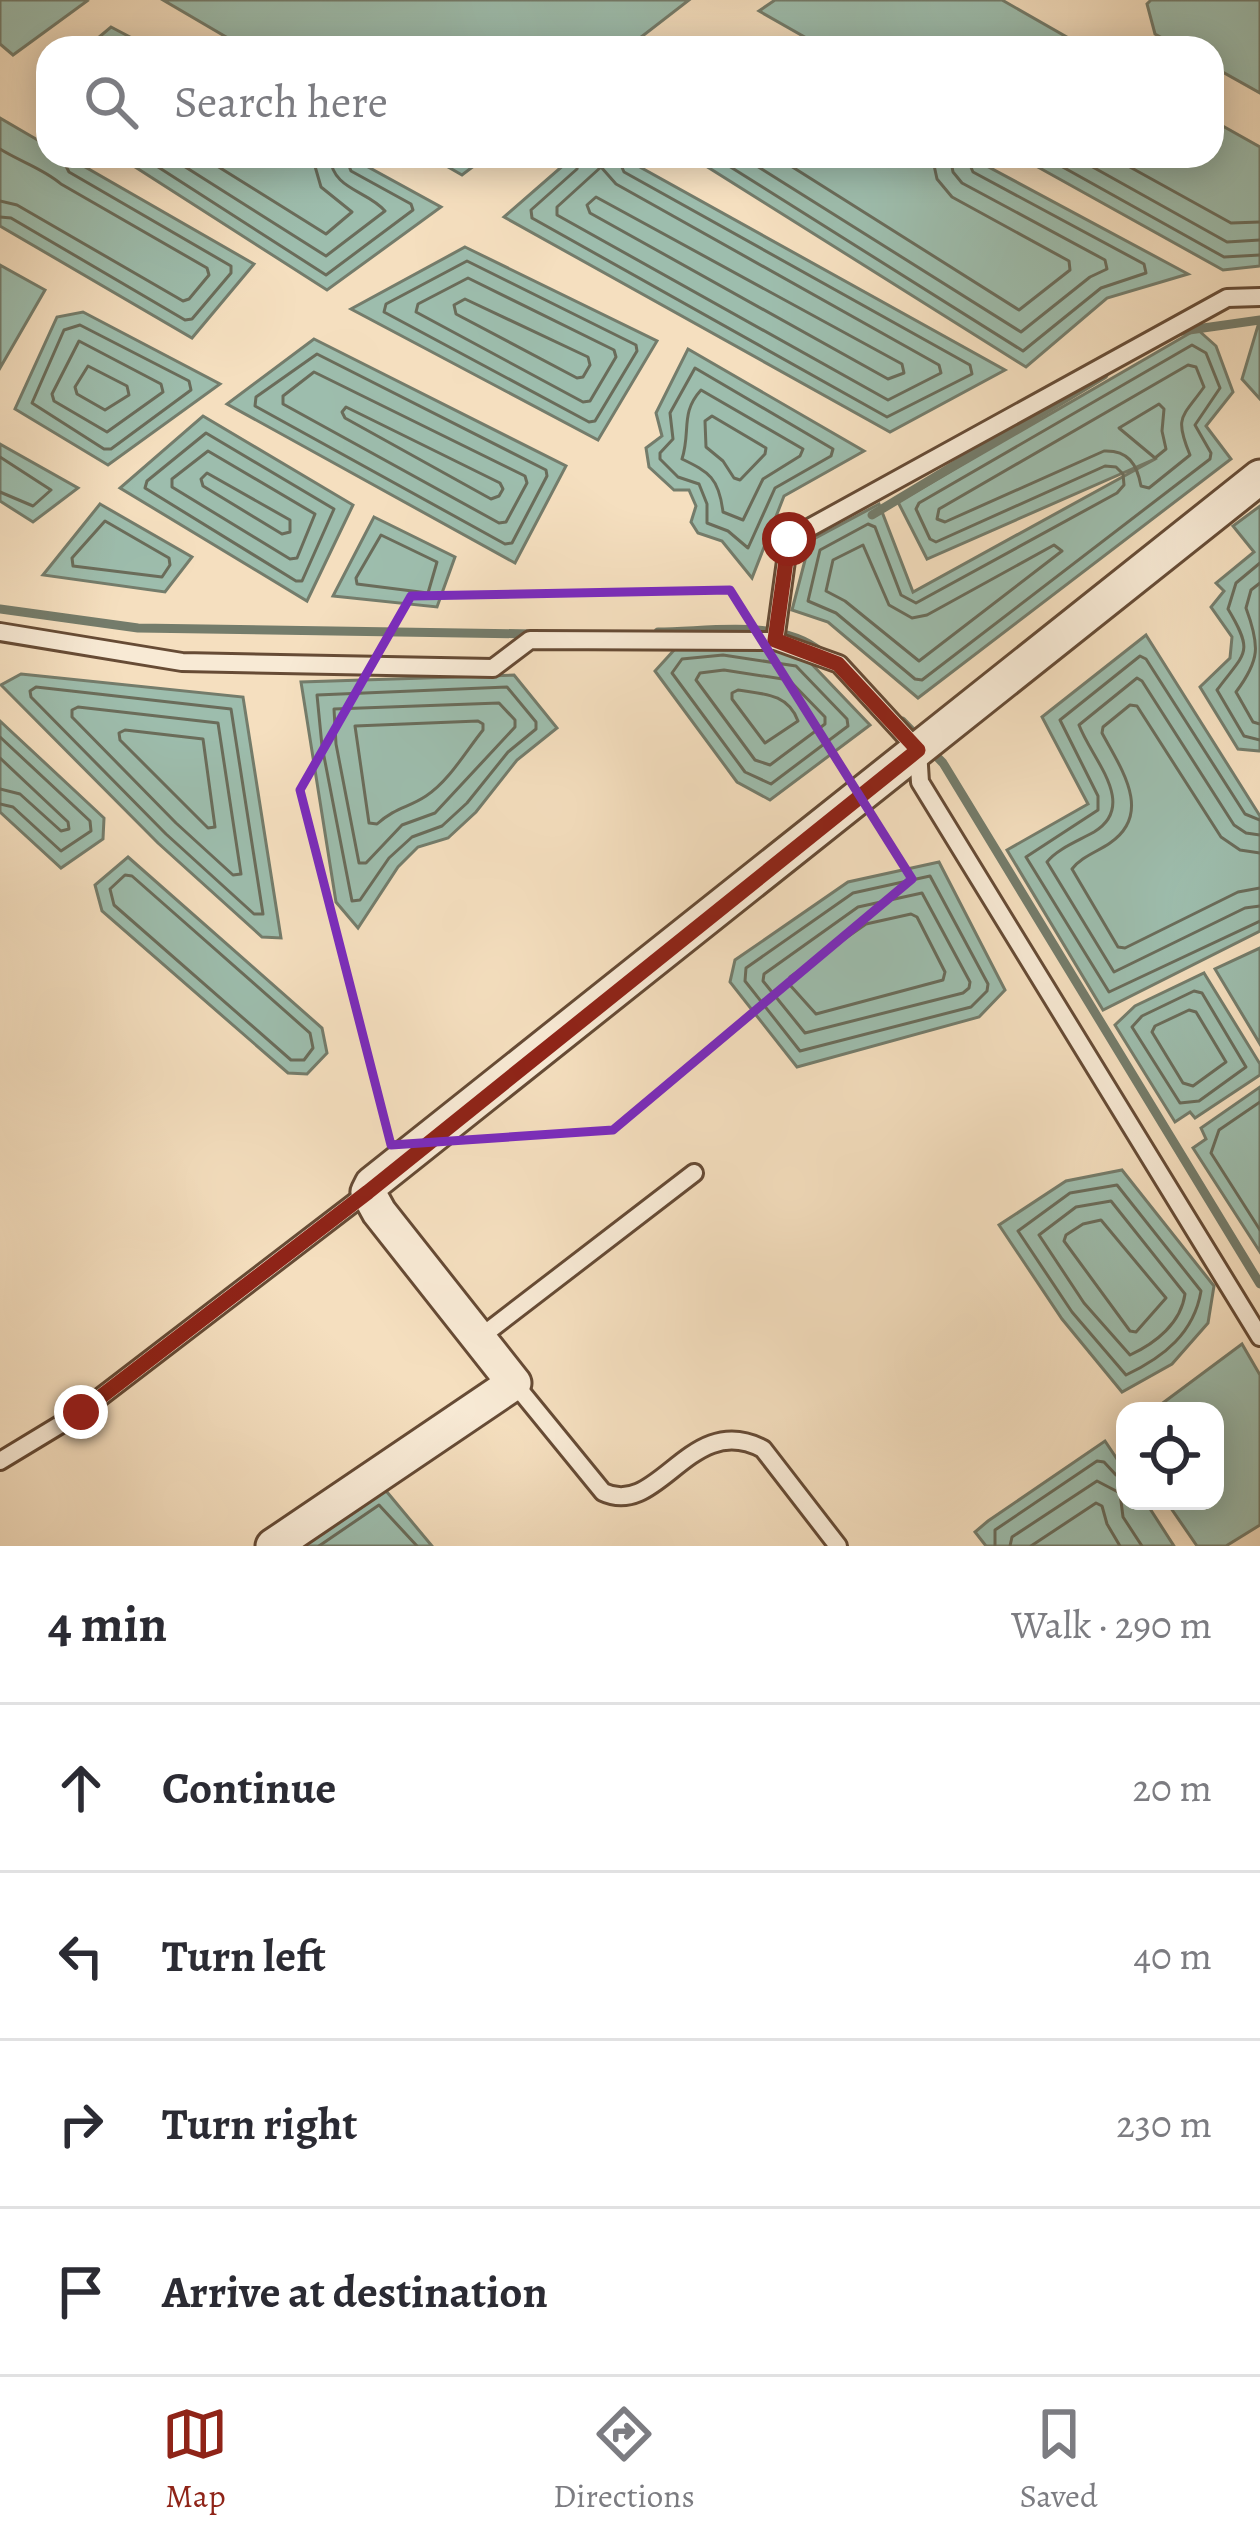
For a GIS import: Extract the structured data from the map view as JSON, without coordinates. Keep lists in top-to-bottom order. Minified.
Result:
{"page":{"search":"Search here","heading":["4 min","Walk · 290 m"],"list":[["Continue","20 m"],["Turn left","40 m"],["Turn right","230 m"],"Arrive at destination"],"nav":["Map","Directions","Saved"]}}
